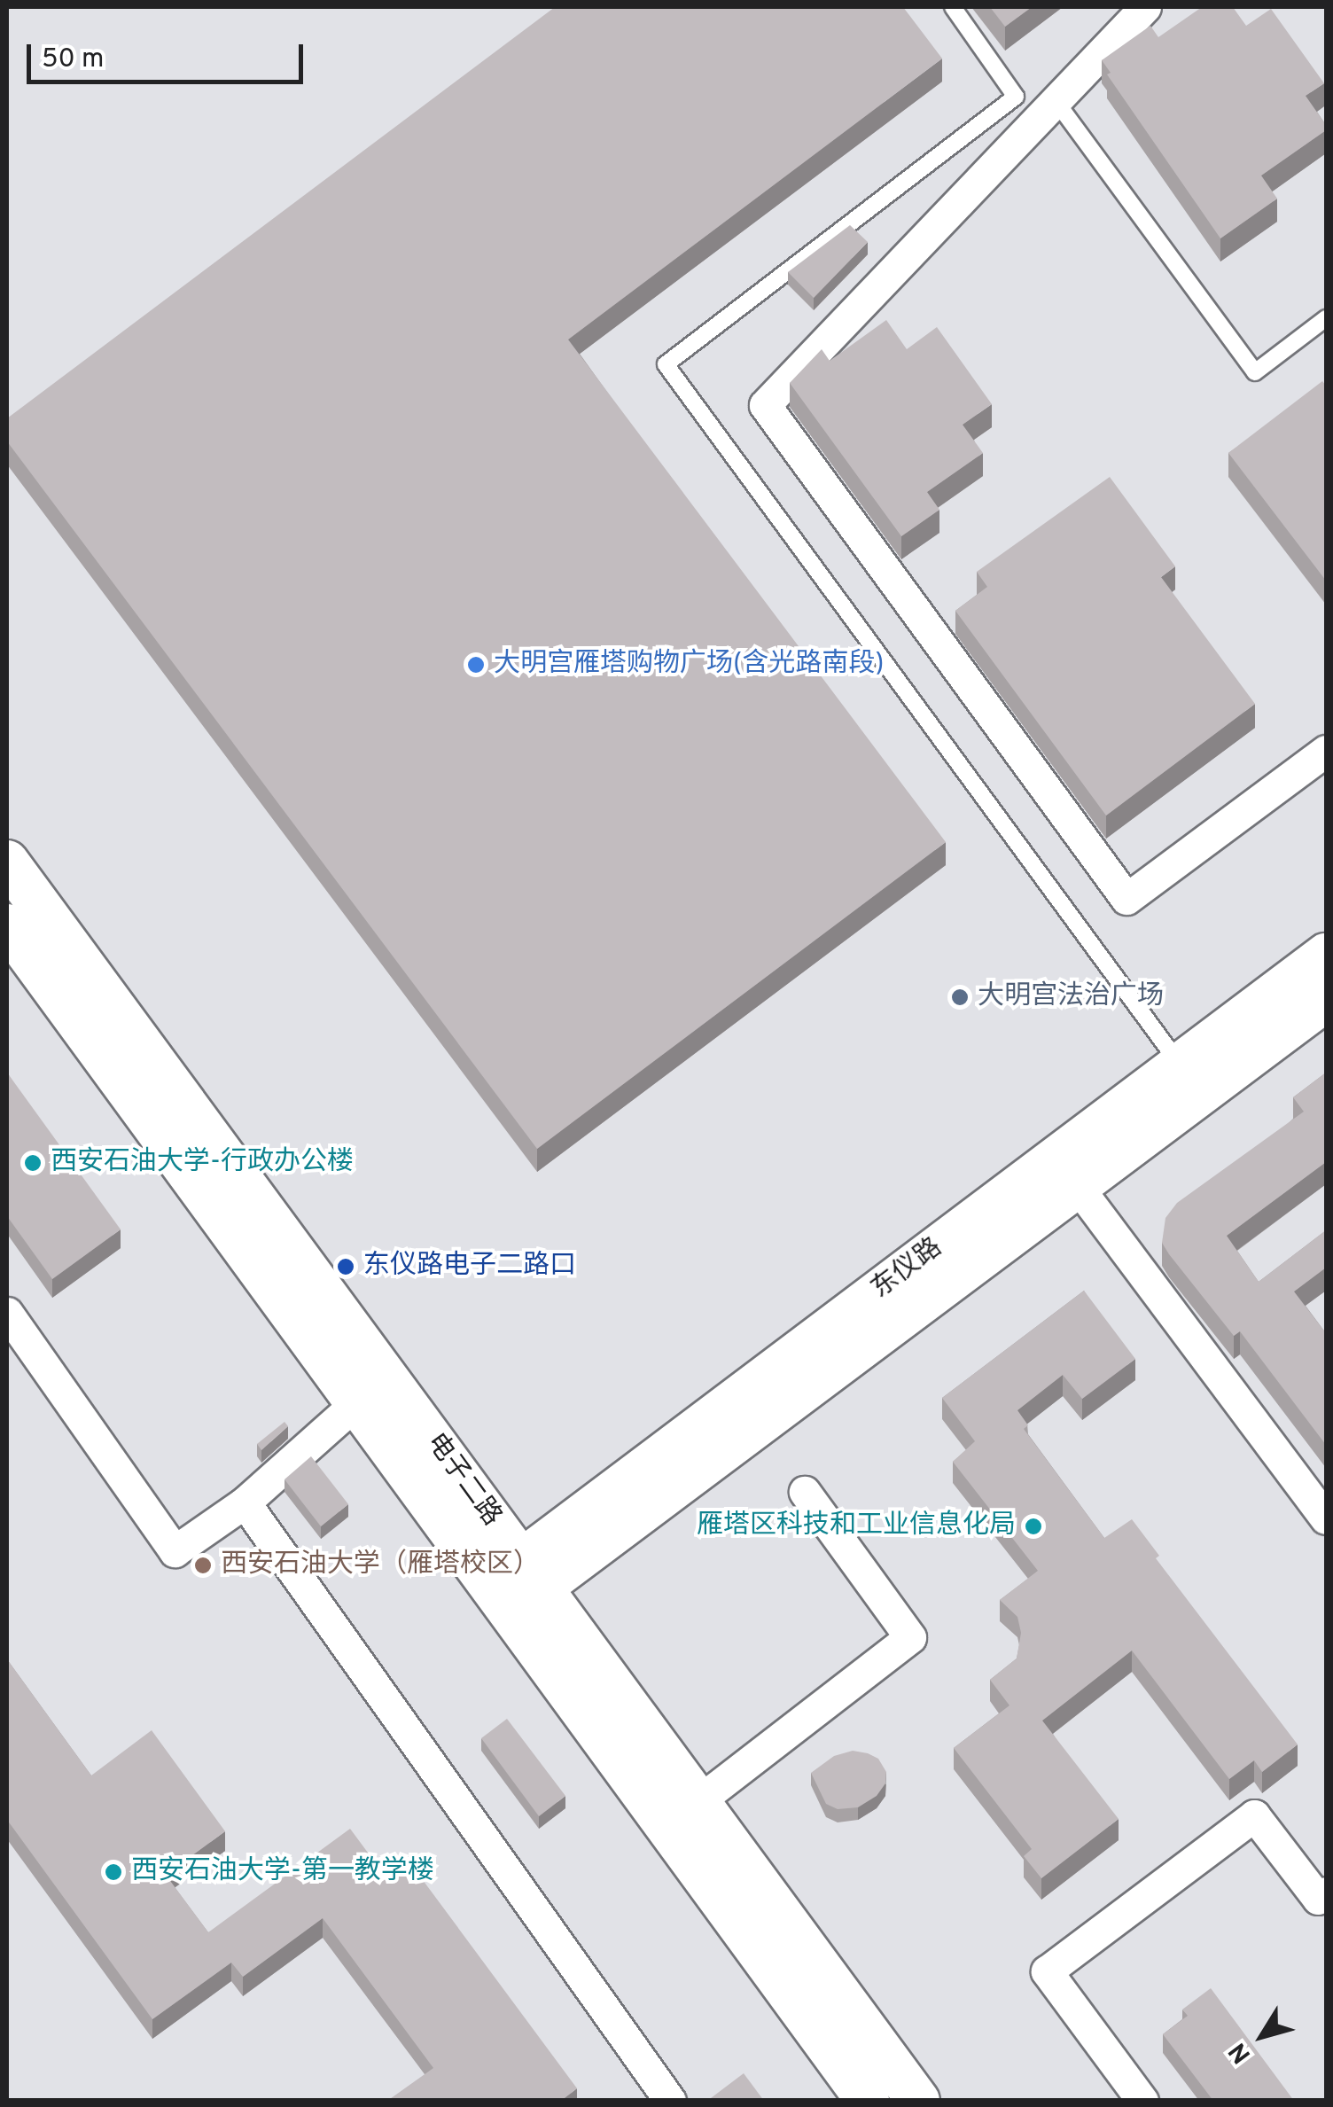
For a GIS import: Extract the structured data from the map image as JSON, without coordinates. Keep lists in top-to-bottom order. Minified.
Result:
{"streets":{"main road":["东仪路","电子二路"]},"crossings":[["东仪路","电子二路"]],"places":["大明宫雁塔购物广场(含光路南段)","大明宫法治广场","西安石油大学-行政办公楼","东仪路电子二路口","雁塔区科技和工业信息化局","西安石油大学（雁塔校区）","西安石油大学-第一教学楼"],"scale_bar":"50 m","north":"bottom left"}
